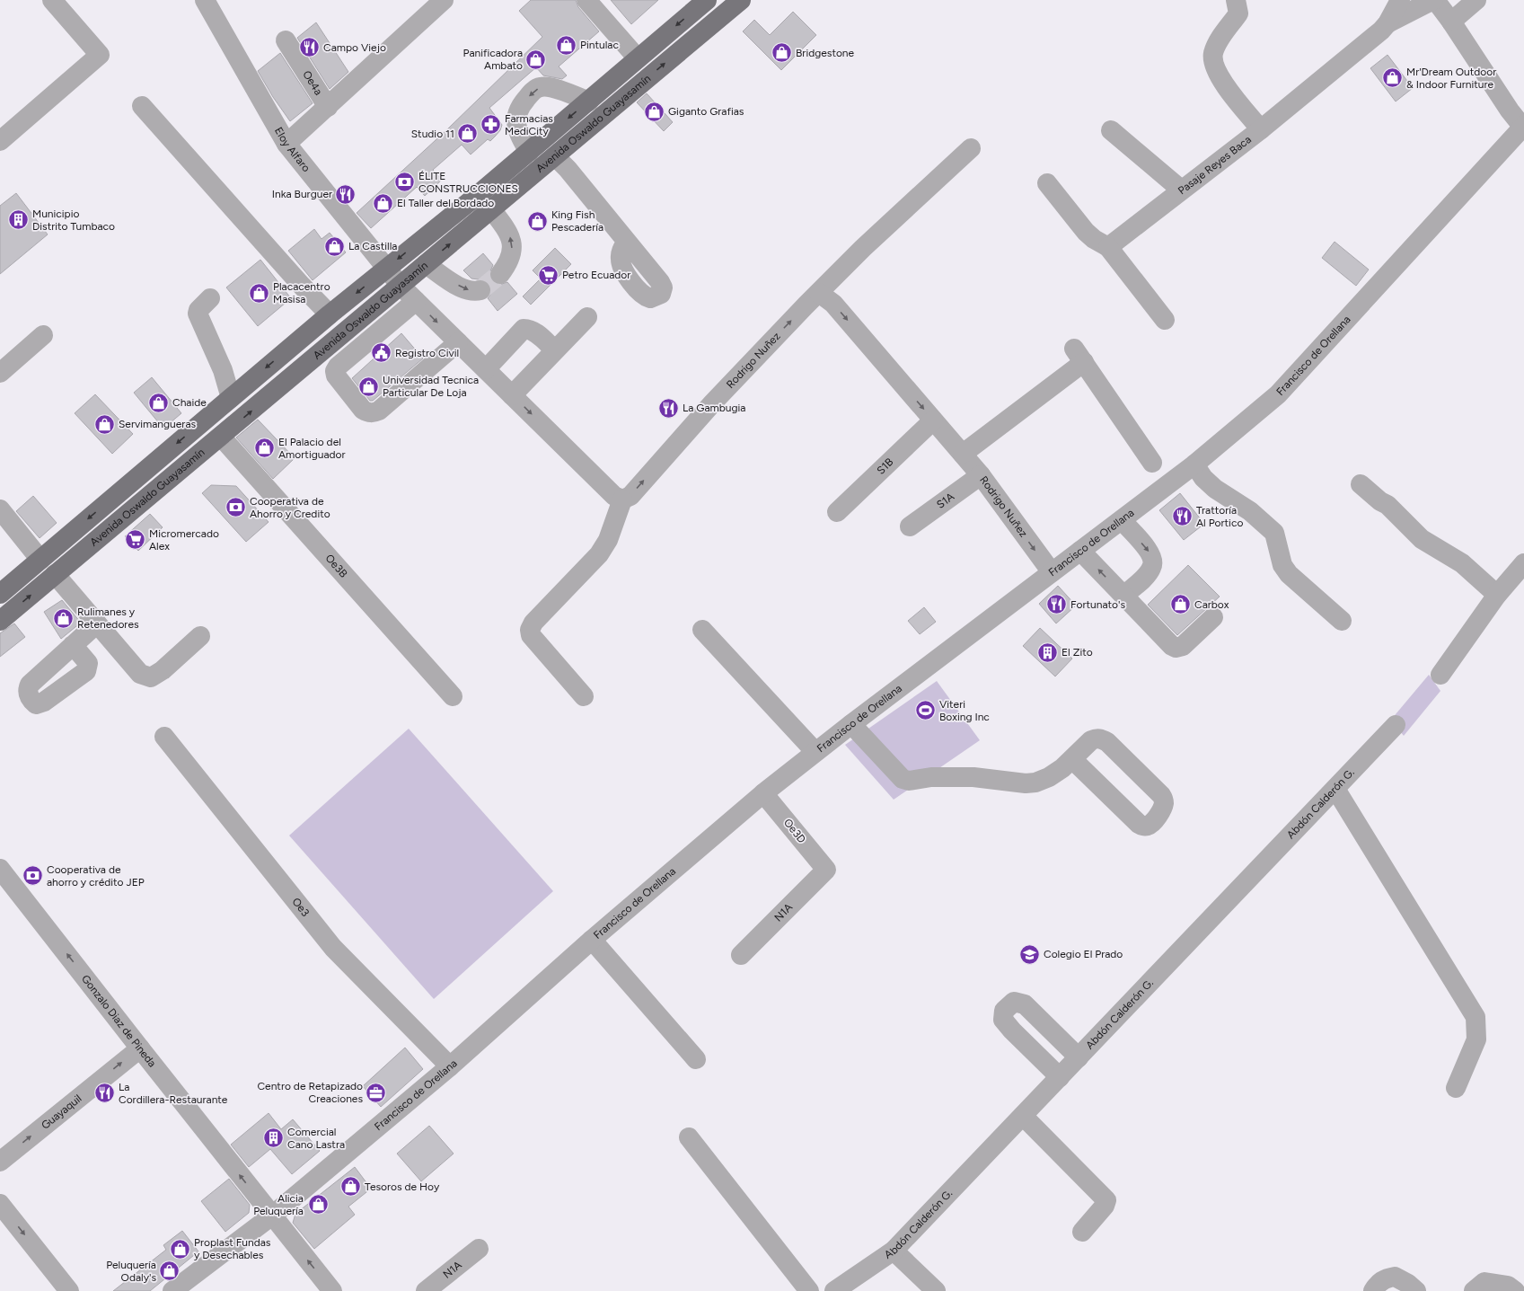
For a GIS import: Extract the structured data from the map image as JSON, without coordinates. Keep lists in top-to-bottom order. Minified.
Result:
{"streets":{"main road":["Avenida Oswaldo Guayasamín"],"street":["Oe4a","Eloy Alfaro","Pasaje Reyes Baca","Francisco de Orellana","Rodrigo Nuñez","S1B","S1A","Oe3B","Abdón Calderón G.","Oe3D","Oe3","N1A","Gonzalo Diaz de Pineda","Guayaquil"]},"crossings":[["Avenida Oswaldo Guayasamín","Eloy Alfaro"],["Avenida Oswaldo Guayasamín","Oe3B"],["Francisco de Orellana","Rodrigo Nuñez"],["Francisco de Orellana","Oe3D"],["Francisco de Orellana","Oe3"],["Francisco de Orellana","Gonzalo Diaz de Pineda"],["Rodrigo Nuñez","S1B"],["Rodrigo Nuñez","S1A"],["Oe3D","N1A"],["Gonzalo Diaz de Pineda","Guayaquil"]],"one_way":["Gonzalo Diaz de Pineda","Guayaquil"],"places":{"shop":["Pintulac","Bridgestone","Panificadora Ambato","Mr'Dream Outdoor & Indoor Furniture","Giganto Grafias","Studio 11","El Taller del Bordado","King Fish Pescadería","La Castilla","Placacentro Masisa","Universidad Tecnica Particular De Loja","Chaide","Servimangueras","El Palacio del Amortiguador","Carbox","Rulimanes y Retenedores","Tesoros de Hoy","Alicia Peluquería","Proplast Fundas y Desechables","Peluquería Odaly's"],"restaurant":["Campo Viejo","Inka Burguer","La Gambugia","Trattoría Al Portico","Fortunato's","La Cordillera-Restaurante"],"pharmacy":["Farmacias MediCity"],"bank":["ÉLITE CONSTRUCCIONES","Cooperativa de Ahorro y Credito","Cooperativa de ahorro y crédito JEP"],"building":["Municipio Distrito Tumbaco","El Zito","Comercial Cano Lastra"],"supermarket":["Petro Ecuador","Micromercado Alex"],"public building":["Registro Civil"],"sports":["Viteri Boxing Inc"],"school or university":["Colegio El Prado"],"office":["Centro de Retapizado Creaciones"]}}
